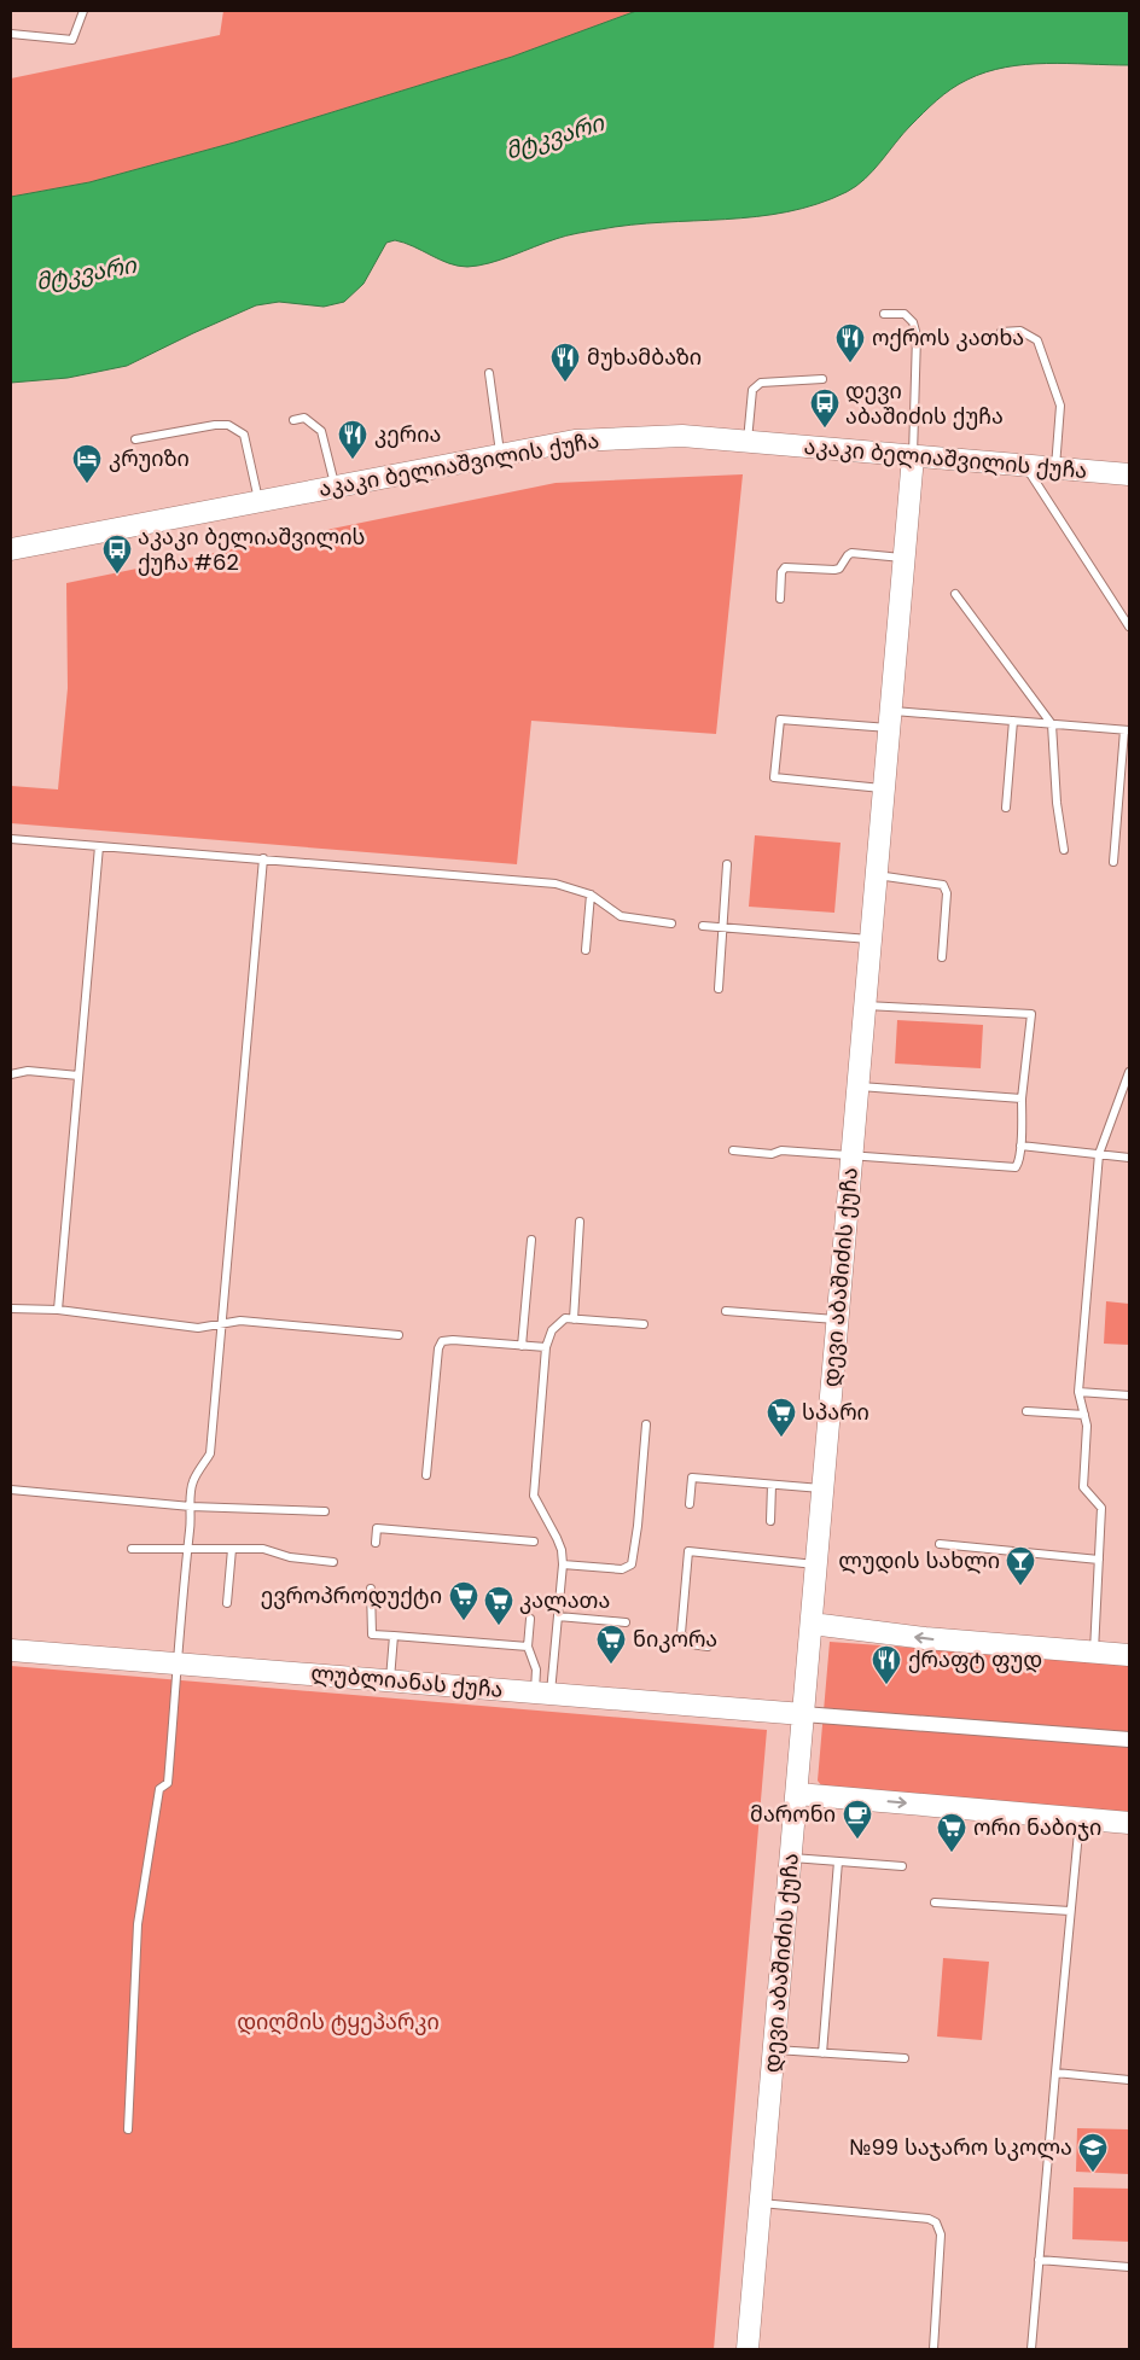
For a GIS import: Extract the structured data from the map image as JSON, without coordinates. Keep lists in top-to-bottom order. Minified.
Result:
{"streets":{"street":["აკაკი ბელიაშვილის ქუჩა","დევი აბაშიძის ქუჩა","ლუბლიანას ქუჩა"]},"crossings":[["აკაკი ბელიაშვილის ქუჩა","დევი აბაშიძის ქუჩა"],["დევი აბაშიძის ქუჩა","ლუბლიანას ქუჩა"]],"water":["მტკვარი"],"parks":["დიღმის ტყეპარკი"],"places":{"restaurant":["ოქროს კათხა","მუხამბაზი","კერია","ქრაფტ ფუდ"],"bus stop":["დევი აბაშიძის ქუჩა","აკაკი ბელიაშვილის ქუჩა #62"],"hotel":["კრუიზი"],"supermarket":["სპარი","ევროპროდუქტი","კალათა","ნიკორა","ორი ნაბიჯი"],"bar":["ლუდის სახლი"],"cafe":["მარონი"],"school or university":["№99 საჯარო სკოლა"]}}
